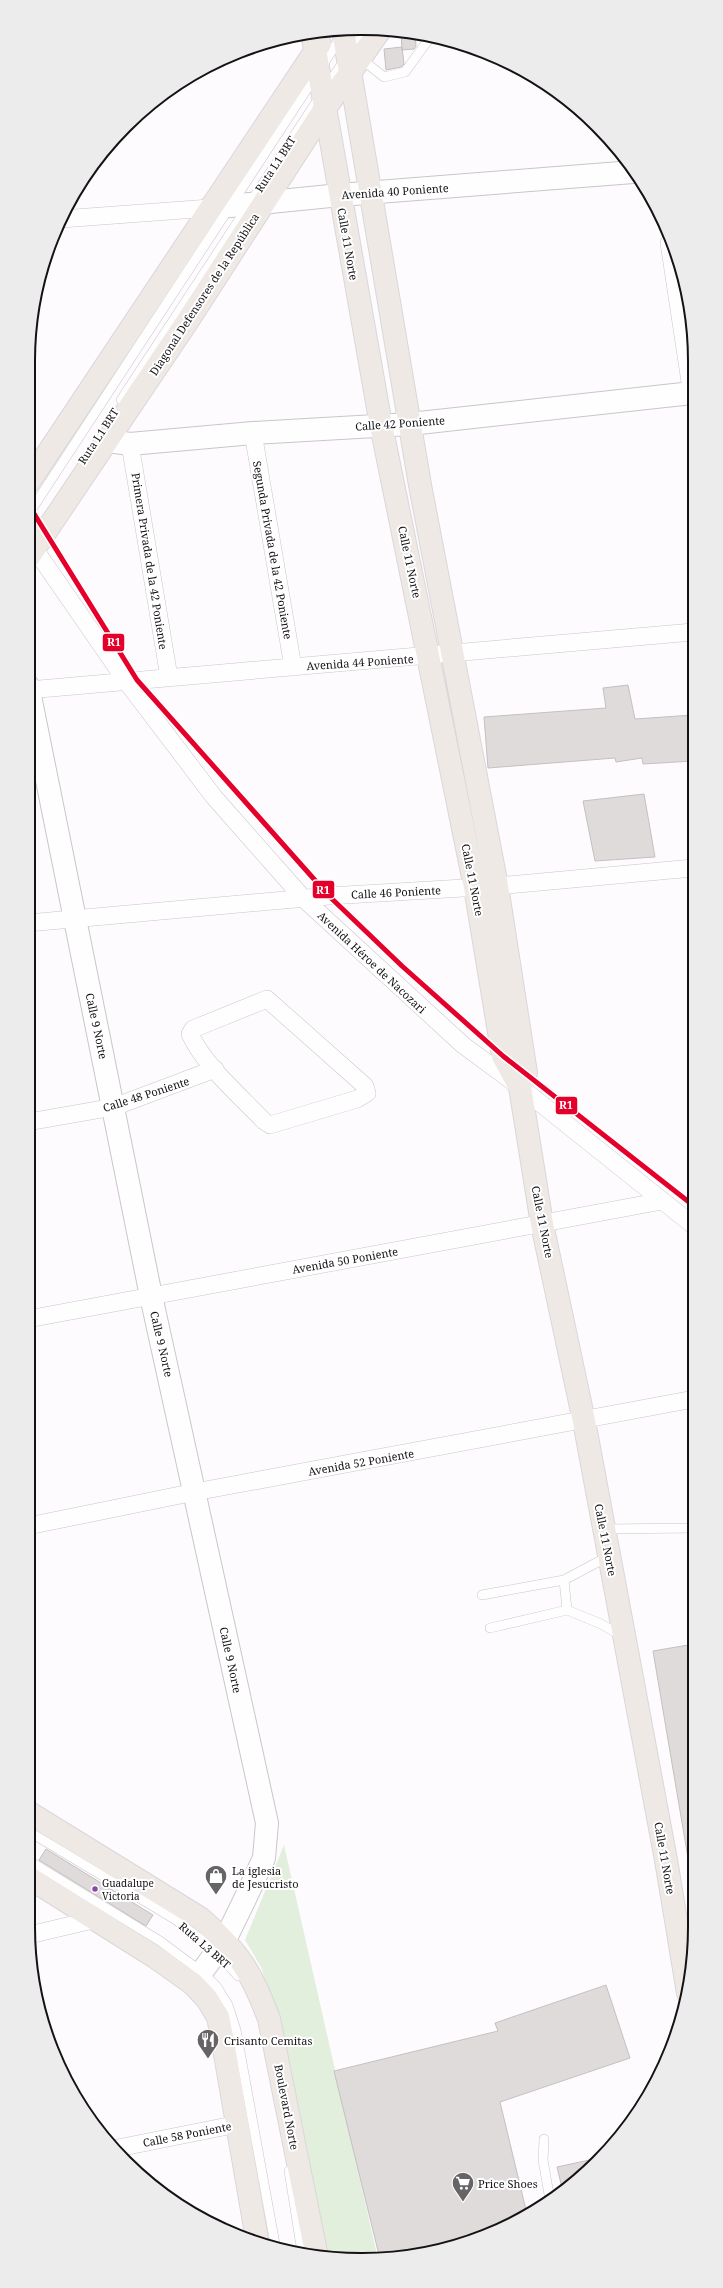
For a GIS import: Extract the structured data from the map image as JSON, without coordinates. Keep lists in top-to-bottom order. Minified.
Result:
{"streets":{"main road":["Avenida 40 Poniente","Calle 11 Norte","Diagonal Defensores de la República","Calle 42 Poniente","Calle 9 Norte","Boulevard Norte"],"street":["Segunda Privada de la 42 Poniente","Primera Privada de la 42 Poniente","Avenida 44 Poniente","Calle 46 Poniente","Avenida Héroe de Nacozari","Calle 48 Poniente","Avenida 50 Poniente","Avenida 52 Poniente","Calle 58 Poniente"],"lane":["Ruta L1 BRT","Ruta L3 BRT"]},"crossings":[["Ruta L1 BRT","Avenida 40 Poniente"],["Ruta L1 BRT","Calle 11 Norte"],["Ruta L1 BRT","Diagonal Defensores de la República"],["Avenida 40 Poniente","Calle 11 Norte"],["Avenida 40 Poniente","Diagonal Defensores de la República"],["Calle 11 Norte","Diagonal Defensores de la República"],["Calle 11 Norte","Calle 42 Poniente"],["Calle 11 Norte","Avenida 44 Poniente"],["Calle 11 Norte","Calle 46 Poniente"],["Calle 11 Norte","Avenida Héroe de Nacozari"],["Calle 11 Norte","Avenida 50 Poniente"],["Calle 11 Norte","Avenida 52 Poniente"],["Diagonal Defensores de la República","Calle 42 Poniente"],["Calle 42 Poniente","Segunda Privada de la 42 Poniente"],["Calle 42 Poniente","Primera Privada de la 42 Poniente"],["Segunda Privada de la 42 Poniente","Avenida 44 Poniente"],["Primera Privada de la 42 Poniente","Avenida 44 Poniente"],["Avenida 44 Poniente","Avenida Héroe de Nacozari"],["Calle 46 Poniente","Avenida Héroe de Nacozari"],["Calle 46 Poniente","Calle 9 Norte"],["Avenida Héroe de Nacozari","Avenida 50 Poniente"],["Calle 9 Norte","Calle 48 Poniente"],["Calle 9 Norte","Avenida 50 Poniente"],["Calle 9 Norte","Avenida 52 Poniente"],["Calle 9 Norte","Ruta L3 BRT"],["Calle 9 Norte","Boulevard Norte"],["Ruta L3 BRT","Boulevard Norte"]],"places":{"other":["Guadalupe Victoria"],"shop":["La iglesia de Jesucristo"],"restaurant":["Crisanto Cemitas"],"supermarket":["Price Shoes"]},"lines":["transit line R1"]}
